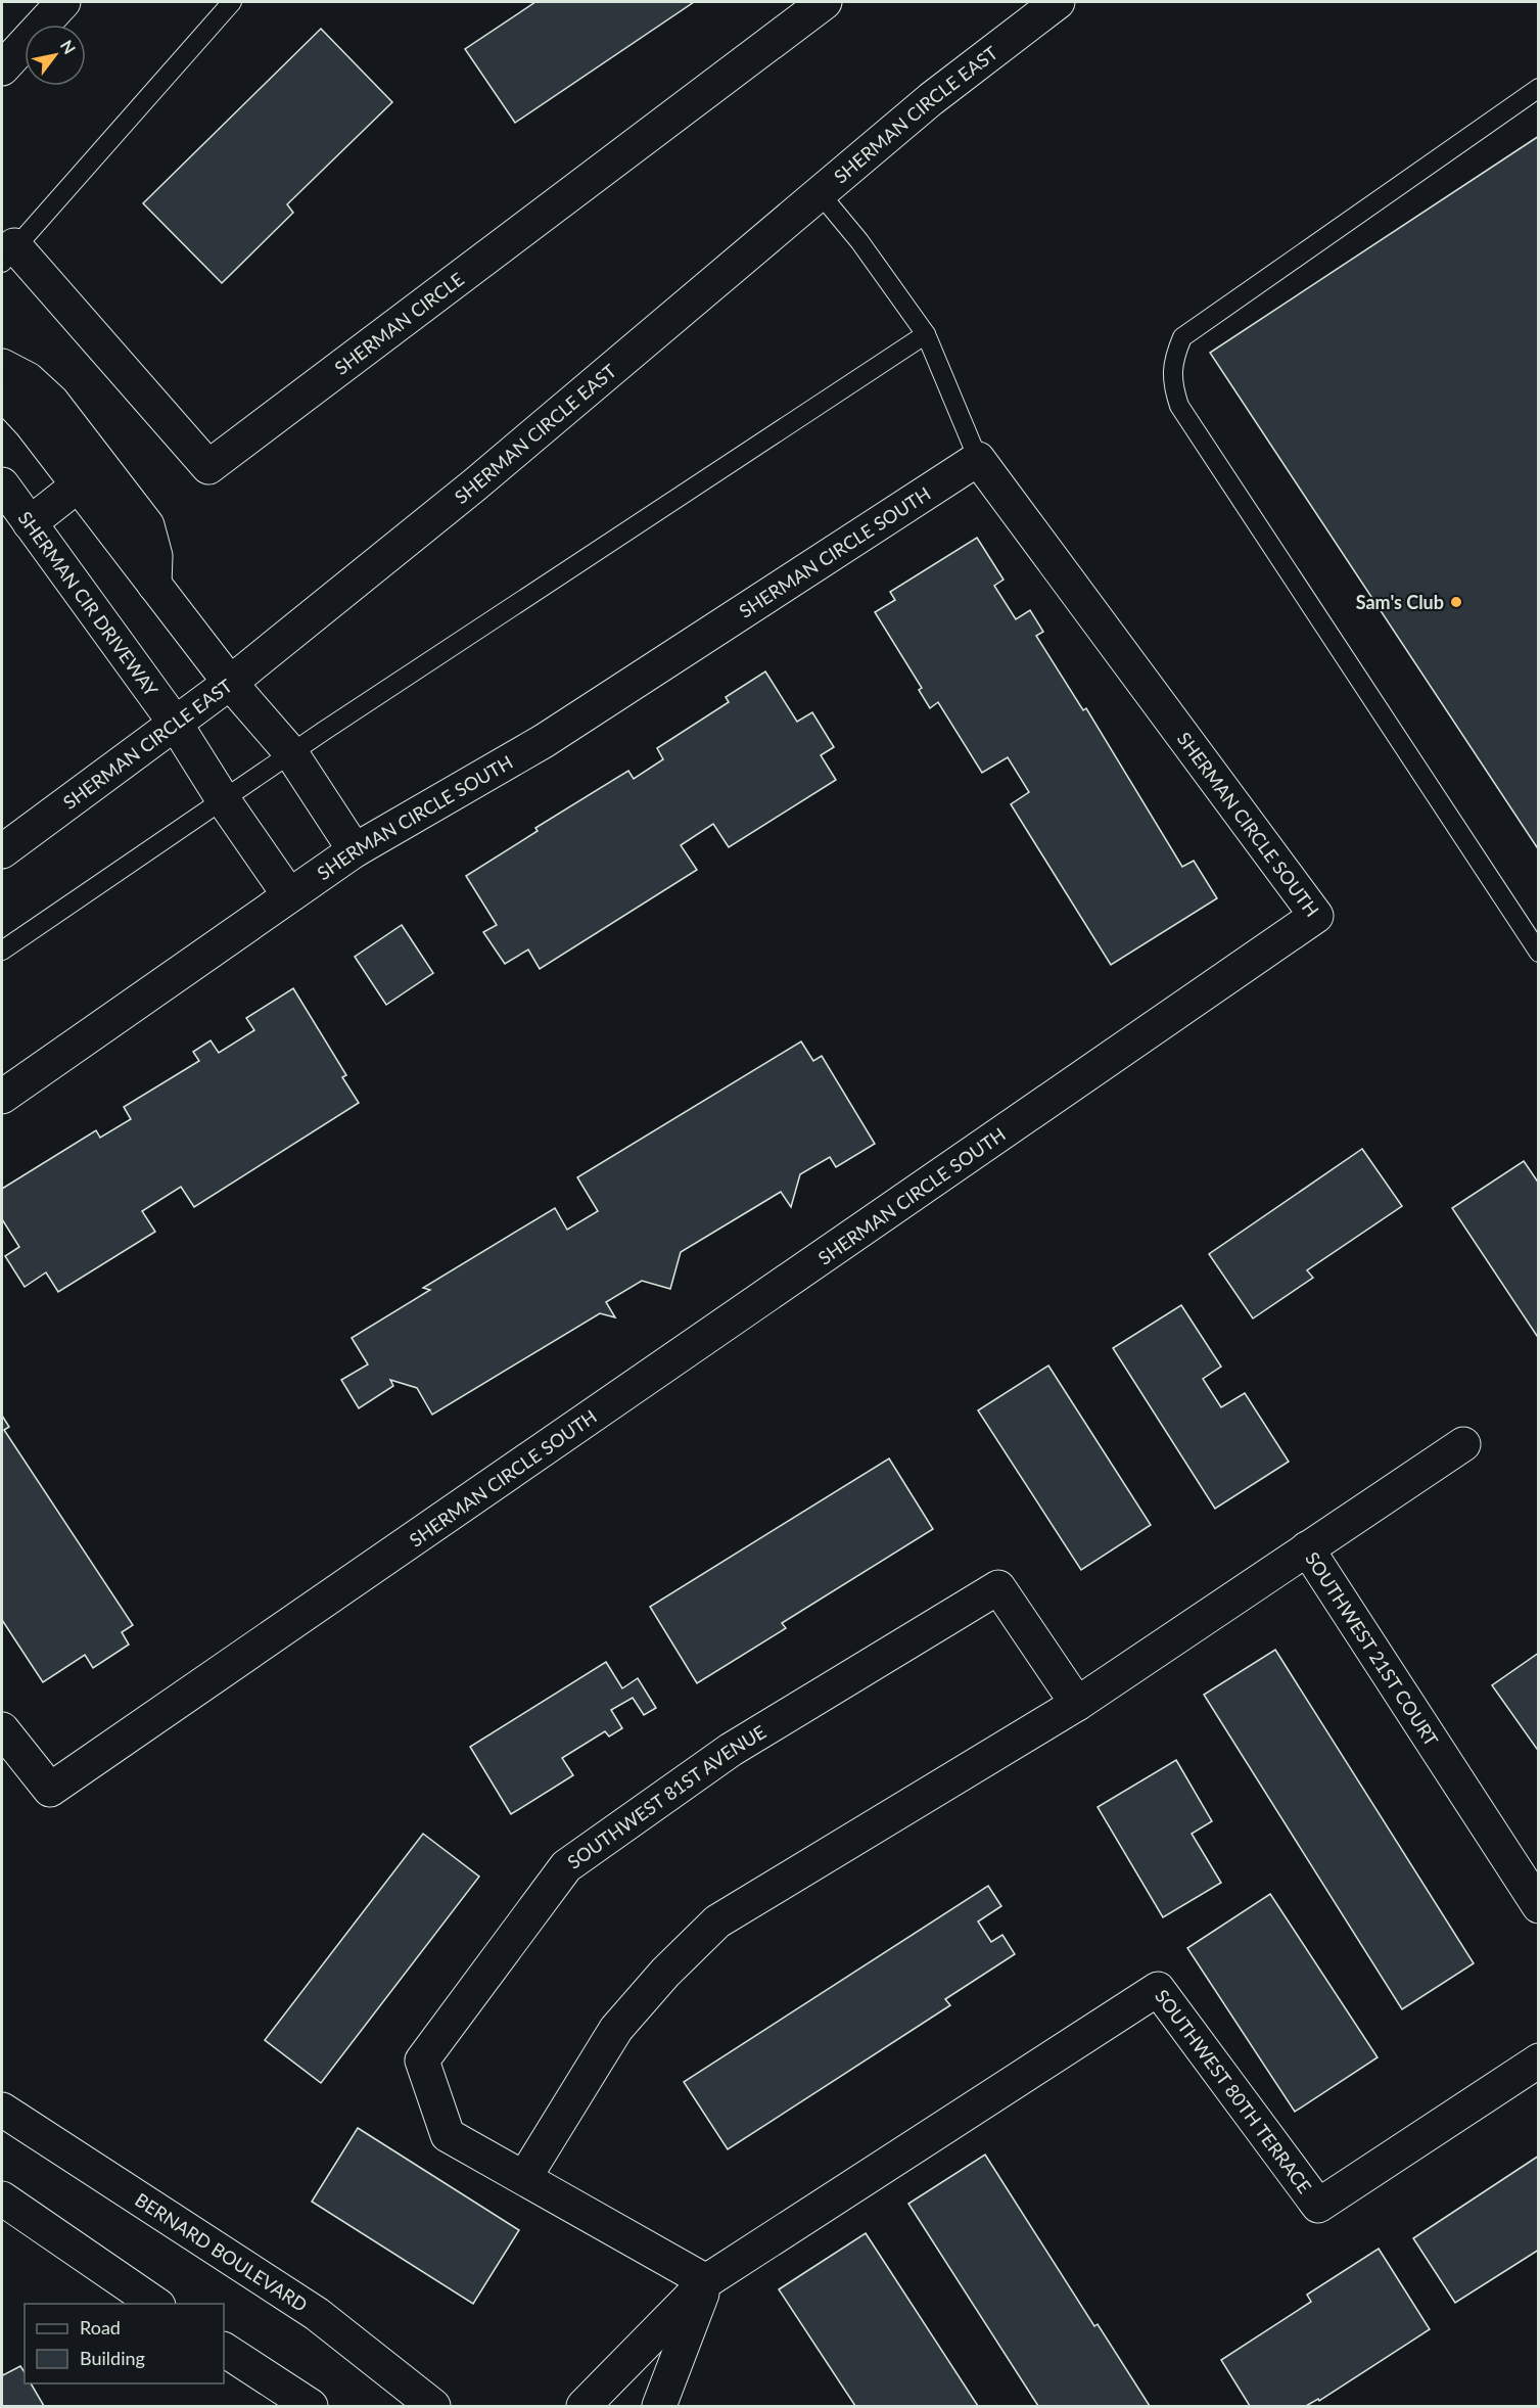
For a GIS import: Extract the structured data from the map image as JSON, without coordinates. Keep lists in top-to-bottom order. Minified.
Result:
{"streets":{"street":["SHERMAN CIRCLE EAST","SHERMAN CIRCLE","SHERMAN CIRCLE SOUTH","SHERMAN CIR DRIVEWAY","SOUTHWEST 21ST COURT","SOUTHWEST 81ST AVENUE","SOUTHWEST 80TH TERRACE","BERNARD BOULEVARD"]},"crossings":[["SHERMAN CIRCLE EAST","SHERMAN CIR DRIVEWAY"],["SHERMAN CIRCLE SOUTH","SHERMAN CIR DRIVEWAY"],["SOUTHWEST 81ST AVENUE","SOUTHWEST 80TH TERRACE"]],"places":["Sam's Club"],"legend":["Road","Building"],"north":"top right"}
